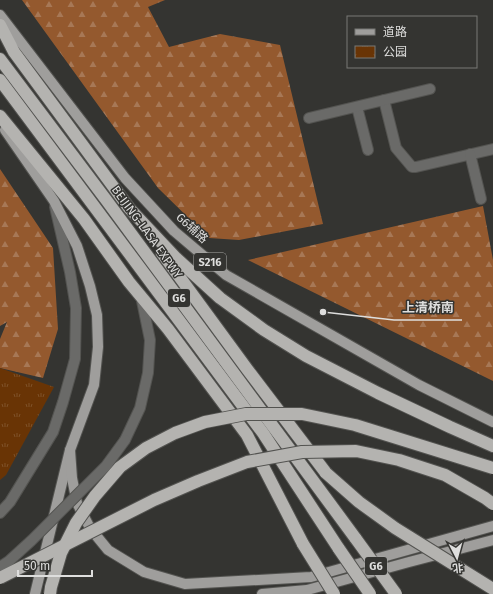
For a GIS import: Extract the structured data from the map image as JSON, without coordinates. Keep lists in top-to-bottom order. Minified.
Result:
{"streets":{"highway":["BEIJING-LASA EXPWY","G6"],"main road":["G6辅路","S216"]},"places":["上清桥南"],"legend":["道路","公园"],"scale_bar":"50 m","north":"bottom"}
